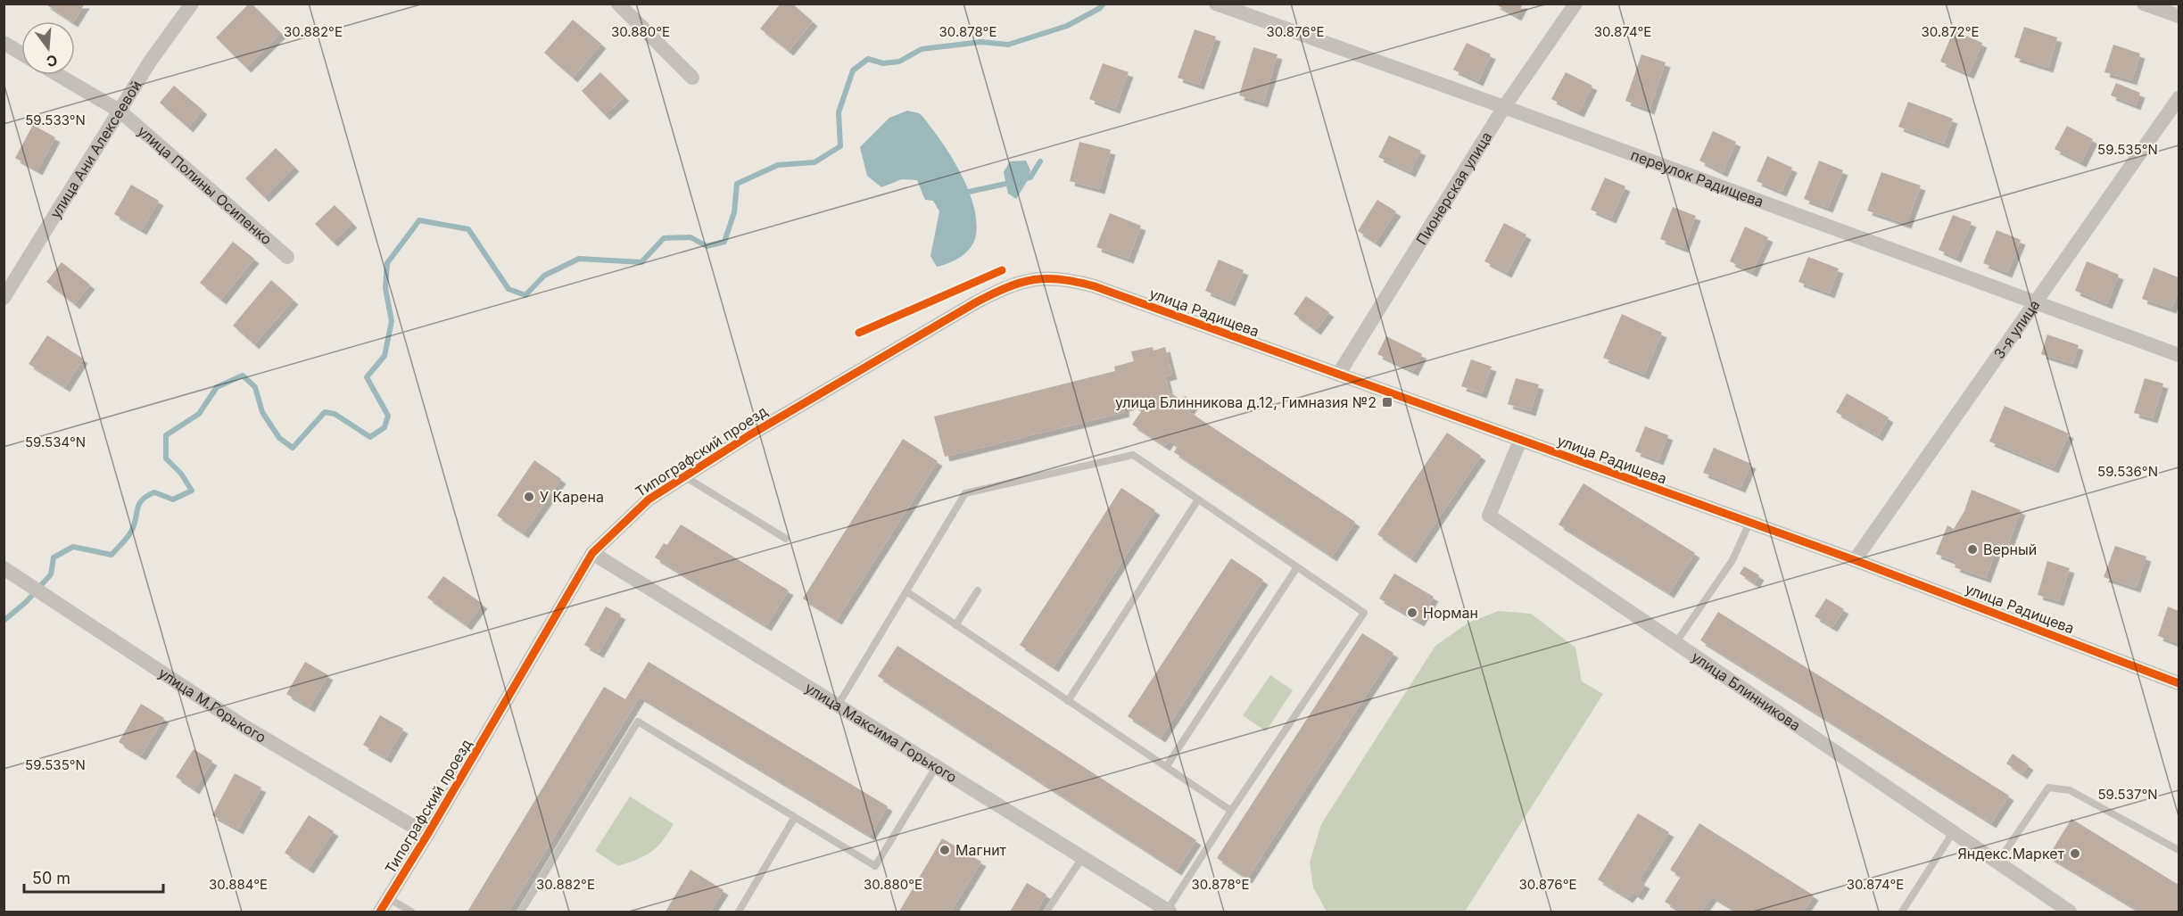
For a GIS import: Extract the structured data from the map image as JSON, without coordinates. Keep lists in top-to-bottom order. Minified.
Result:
{"streets":{"street":["улица Ани Алексеевой","переулок Радищева","улица Полины Осипенко","Пионерская улица","улица Радищева","3-я улица","Типографский проезд","улица Блинникова","улица М.Горького","улица Максима Горького"]},"crossings":[["улица Ани Алексеевой","улица Полины Осипенко"],["переулок Радищева","Пионерская улица"],["переулок Радищева","3-я улица"],["Пионерская улица","улица Радищева"],["улица Радищева","3-я улица"],["улица Радищева","Типографский проезд"],["улица Радищева","улица Блинникова"],["Типографский проезд","улица М.Горького"],["Типографский проезд","улица Максима Горького"]],"places":{"transit":["улица Блинникова д.12, Гимназия №2"],"other":["У Карена","Верный","Норман","Магнит","Яндекс.Маркет"]},"scale_bar":"50 m","north":"bottom","coordinates":["30.882°E","30.880°E","30.878°E","30.876°E","30.874°E","30.872°E","59.533°N","59.535°N","59.534°N","59.536°N","59.537°N","30.884°E"]}
